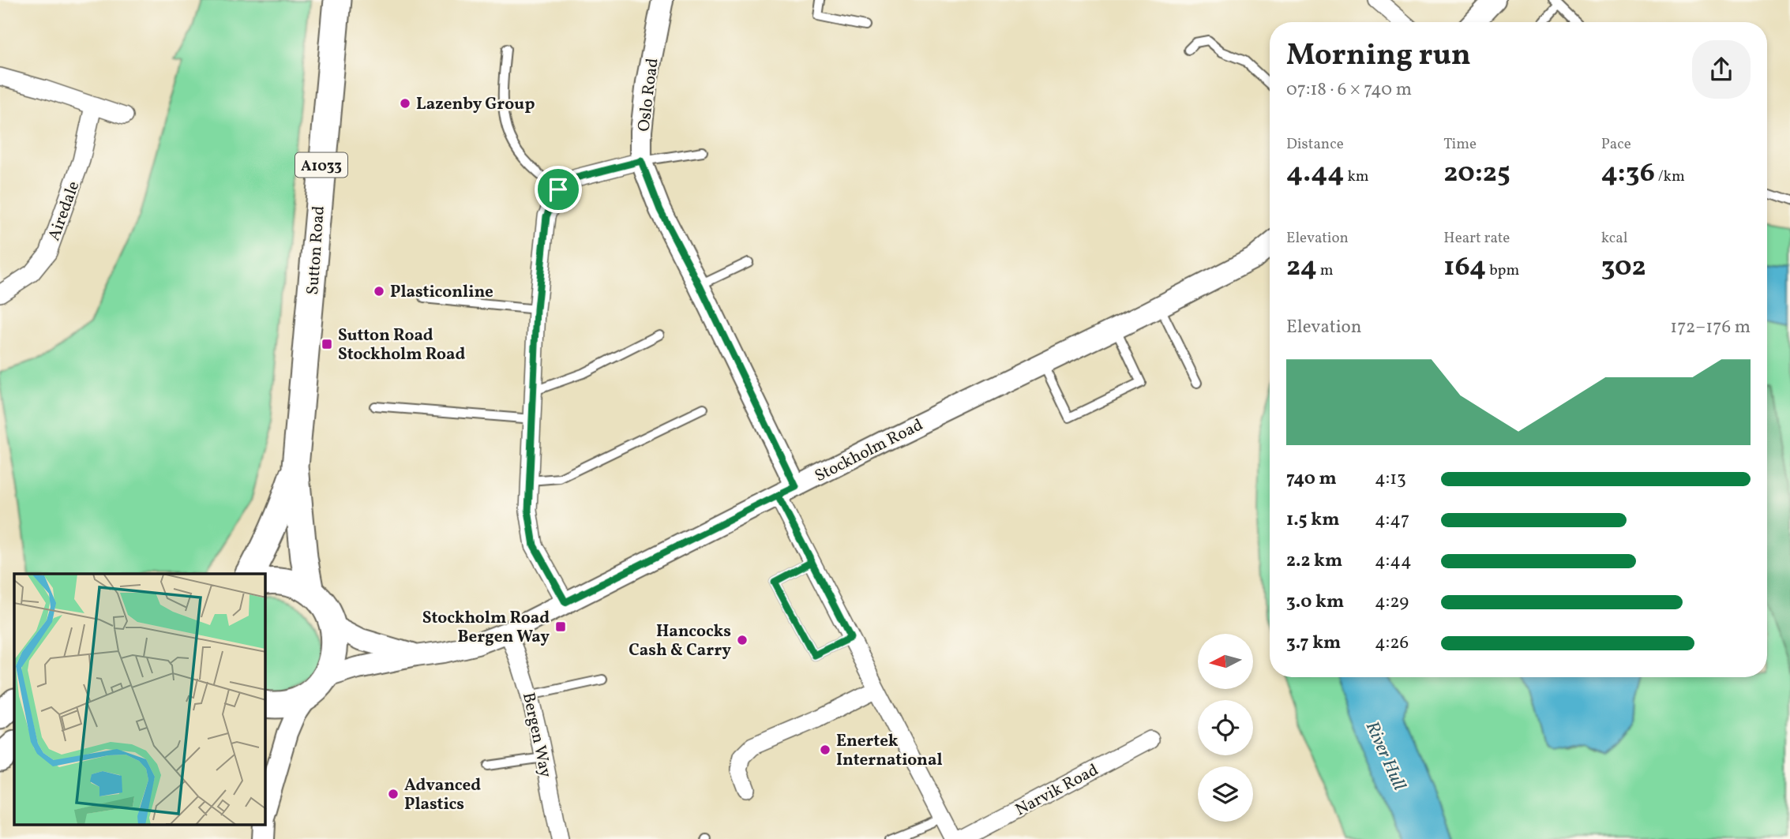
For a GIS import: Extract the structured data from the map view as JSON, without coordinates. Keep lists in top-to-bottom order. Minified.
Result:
{"streets":{"highway":["A1033","Sutton Road"],"street":["Oslo Road","Airedale","Stockholm Road","Bergen Way","Narvik Road"]},"crossings":[["Oslo Road","Stockholm Road"],["A1033","Sutton Road"],["Stockholm Road","Bergen Way"]],"water":["River Hull"],"places":{"other":["Lazenby Group","Plasticonline","Hancocks Cash & Carry","Enertek International","Advanced Plastics"],"transit":["Sutton Road Stockholm Road","Stockholm Road Bergen Way"]},"north":"left","page":{"heading":["Morning run","07:18 · 6 × 740 m"],"stats":[["Distance","4.44 km"],["Time","20:25"],["Pace","4:36 /km"],["Elevation","24 m"],["Heart rate","164 bpm"],["kcal","302"]],"chart":["Elevation","172–176 m"],"list":[{"name":"740 m","note":"4:13"},{"name":"1.5 km","note":"4:47"},{"name":"2.2 km","note":"4:44"},{"name":"3.0 km","note":"4:29"},{"name":"3.7 km","note":"4:26"}]}}
